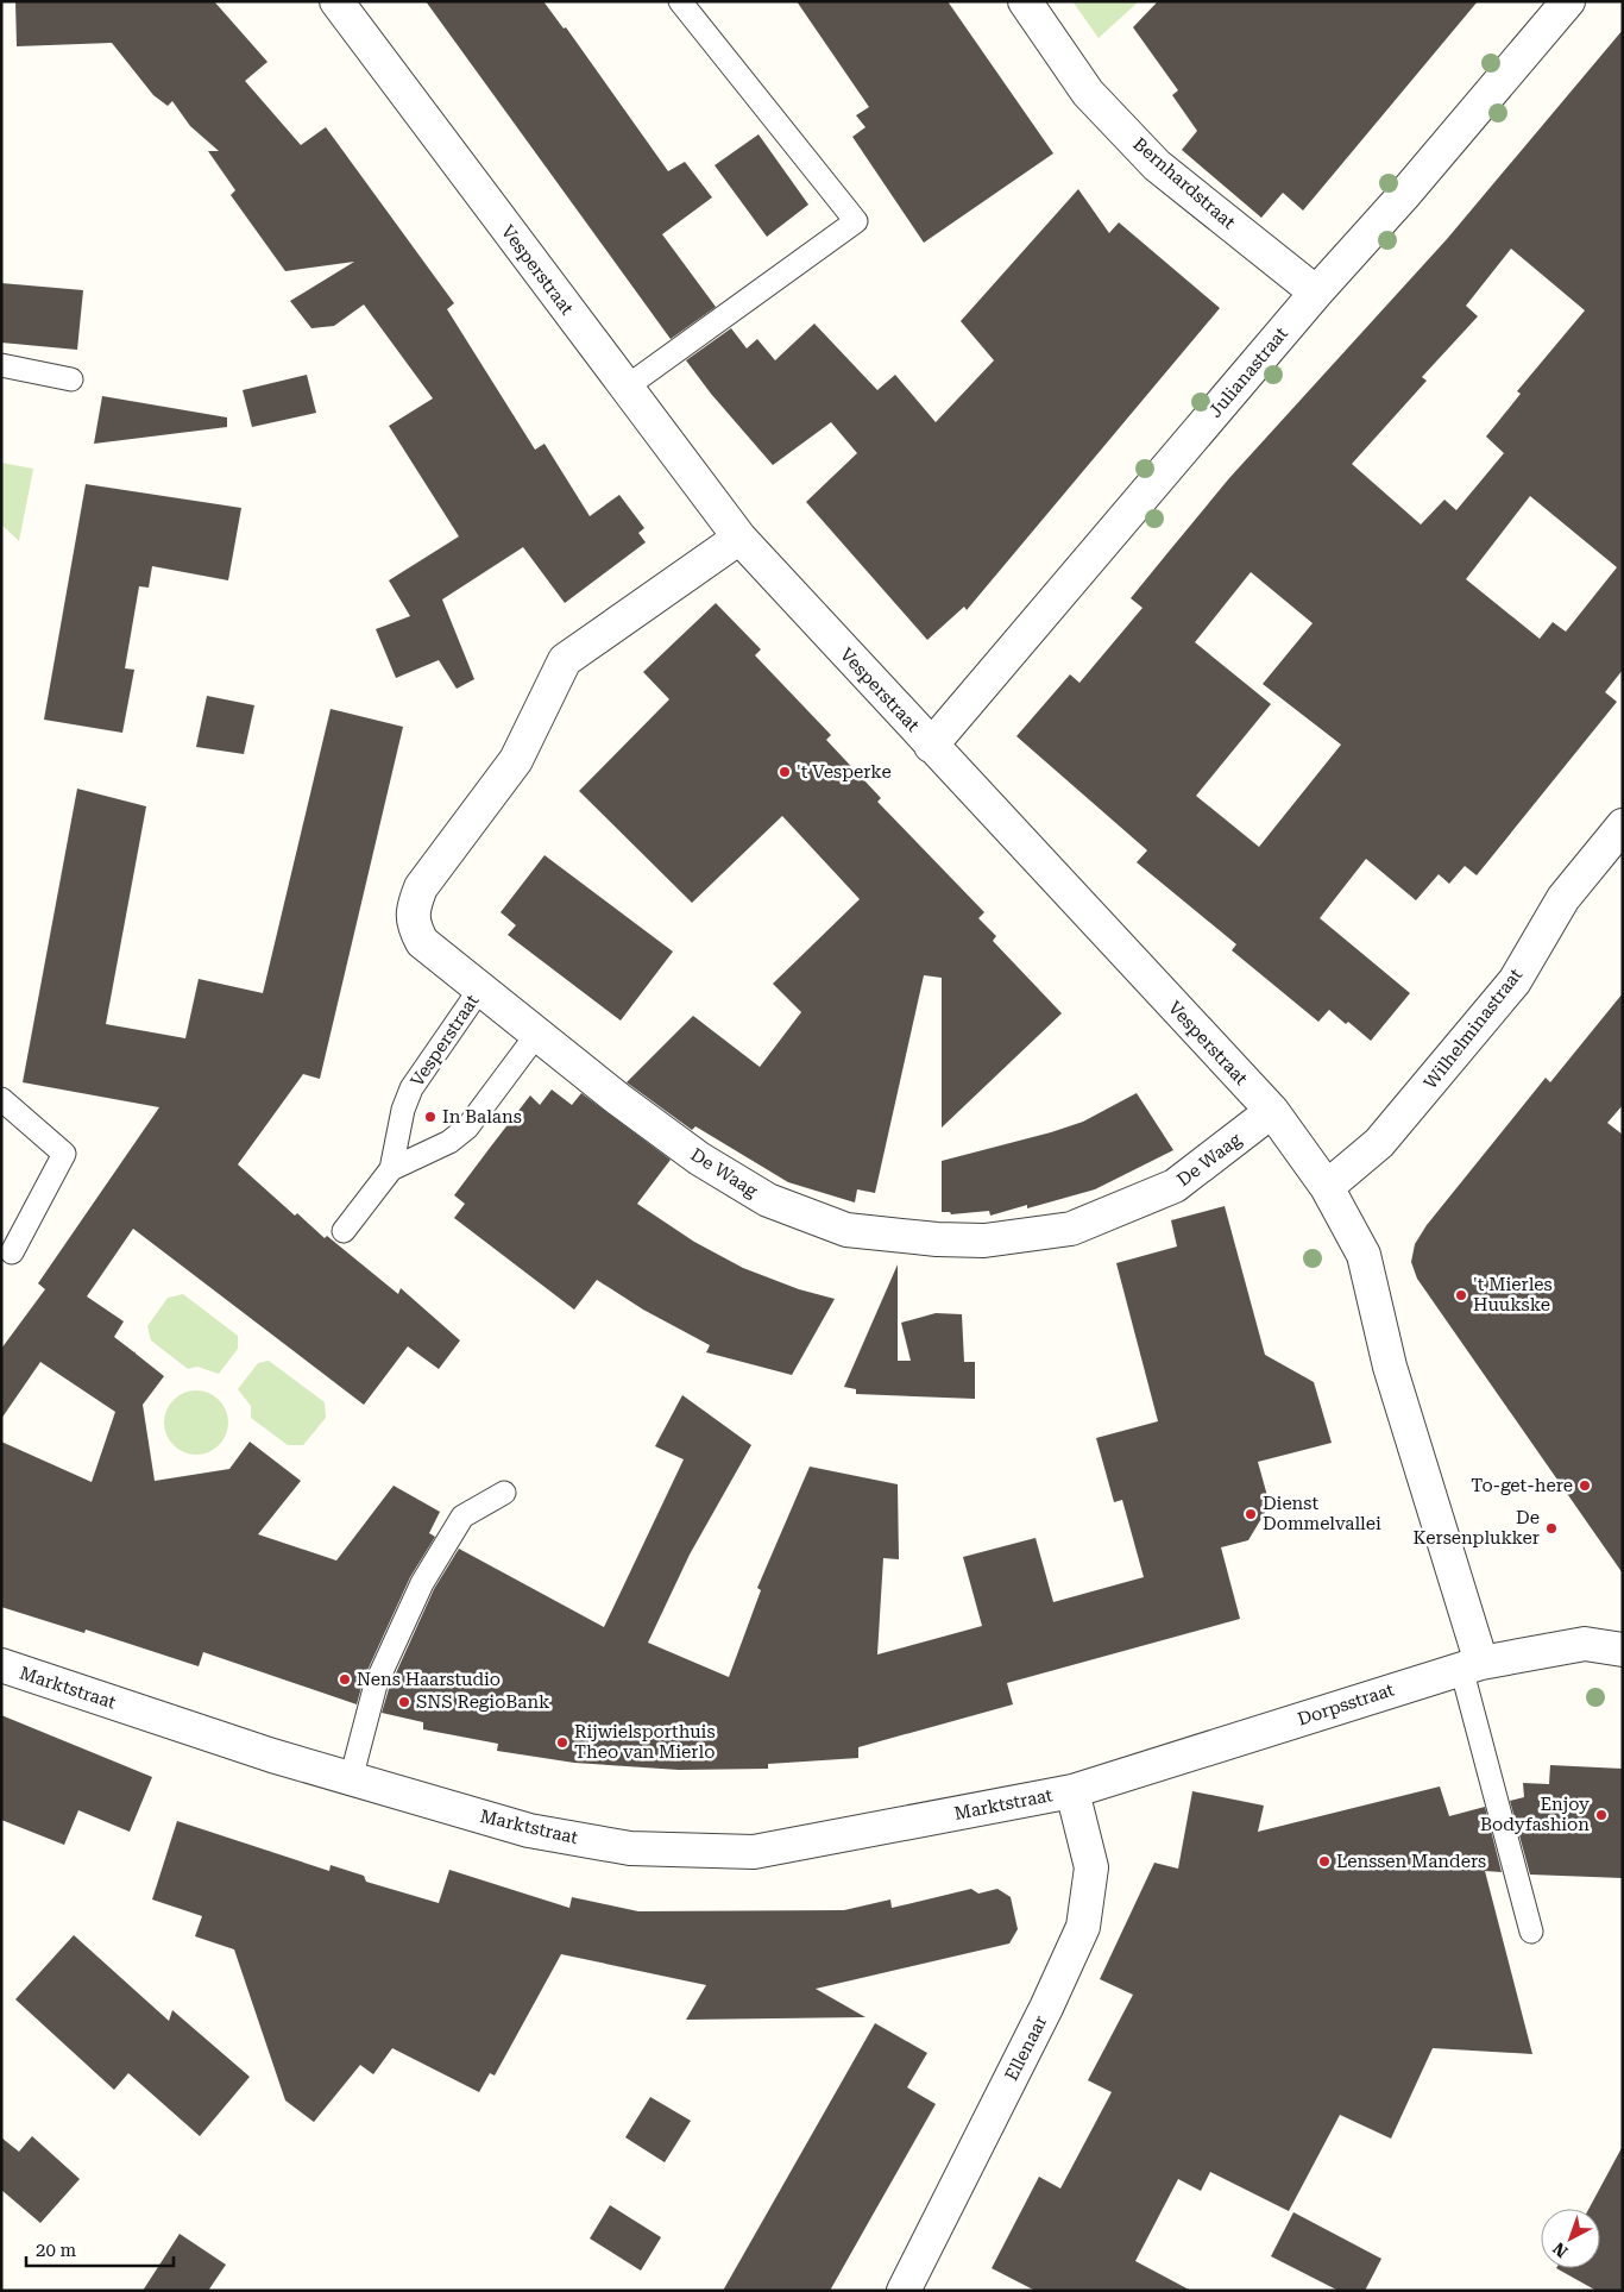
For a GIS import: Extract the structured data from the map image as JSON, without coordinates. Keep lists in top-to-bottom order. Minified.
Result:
{"streets":{"street":["Bernhardstraat","Vesperstraat","Julianastraat","Wilhelminastraat","De Waag","Marktstraat","Dorpsstraat","Ellenaar"]},"crossings":[["Bernhardstraat","Julianastraat"],["Vesperstraat","Julianastraat"],["Vesperstraat","Wilhelminastraat"],["Vesperstraat","De Waag"],["Vesperstraat","Dorpsstraat"],["Marktstraat","Dorpsstraat"],["Marktstraat","Ellenaar"],["Dorpsstraat","Ellenaar"]],"places":["'t Vesperke","In Balans","'t Mierles Huukske","To-get-here","Dienst Dommelvallei","De Kersenplukker","Nens Haarstudio","SNS RegioBank","Rijwielsporthuis Theo van Mierlo","Enjoy Bodyfashion","Lenssen Manders"],"scale_bar":"20 m","north":"bottom left"}
